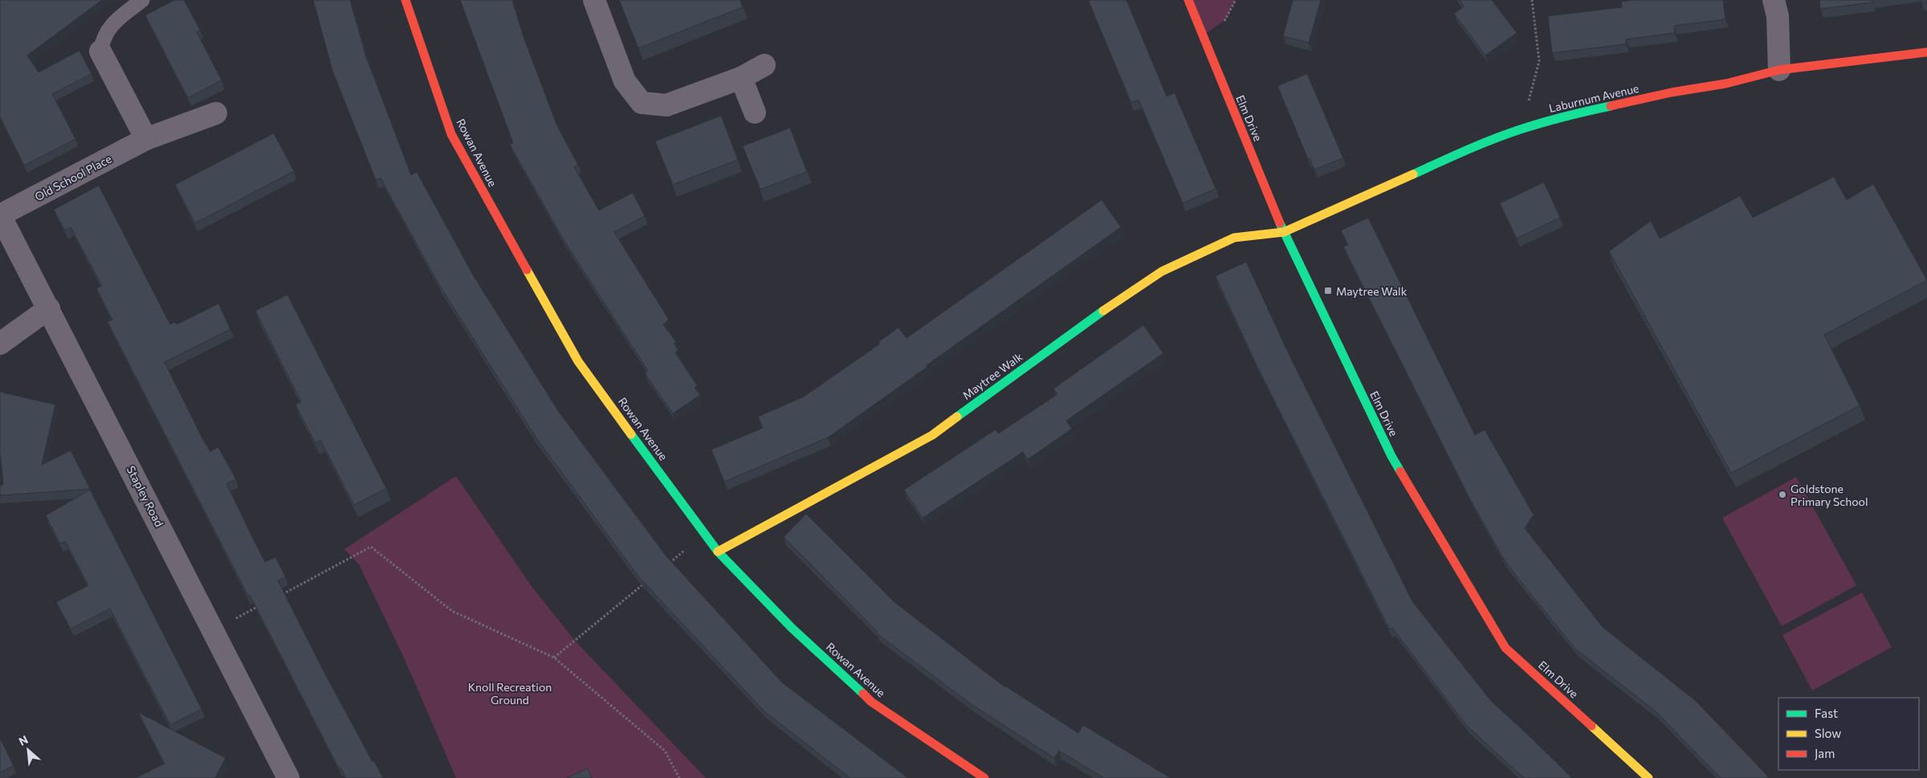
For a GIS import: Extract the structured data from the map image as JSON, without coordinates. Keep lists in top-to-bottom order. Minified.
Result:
{"streets":{"street":["Laburnum Avenue","Elm Drive","Rowan Avenue","Old School Place","Maytree Walk","Stapley Road"]},"crossings":[["Laburnum Avenue","Elm Drive"],["Laburnum Avenue","Maytree Walk"],["Elm Drive","Maytree Walk"],["Rowan Avenue","Maytree Walk"],["Old School Place","Stapley Road"]],"parks":["Knoll Recreation Ground"],"places":{"transit":["Maytree Walk"],"other":["Goldstone Primary School"]},"legend":["Fast","Slow","Jam"],"north":"top left"}
